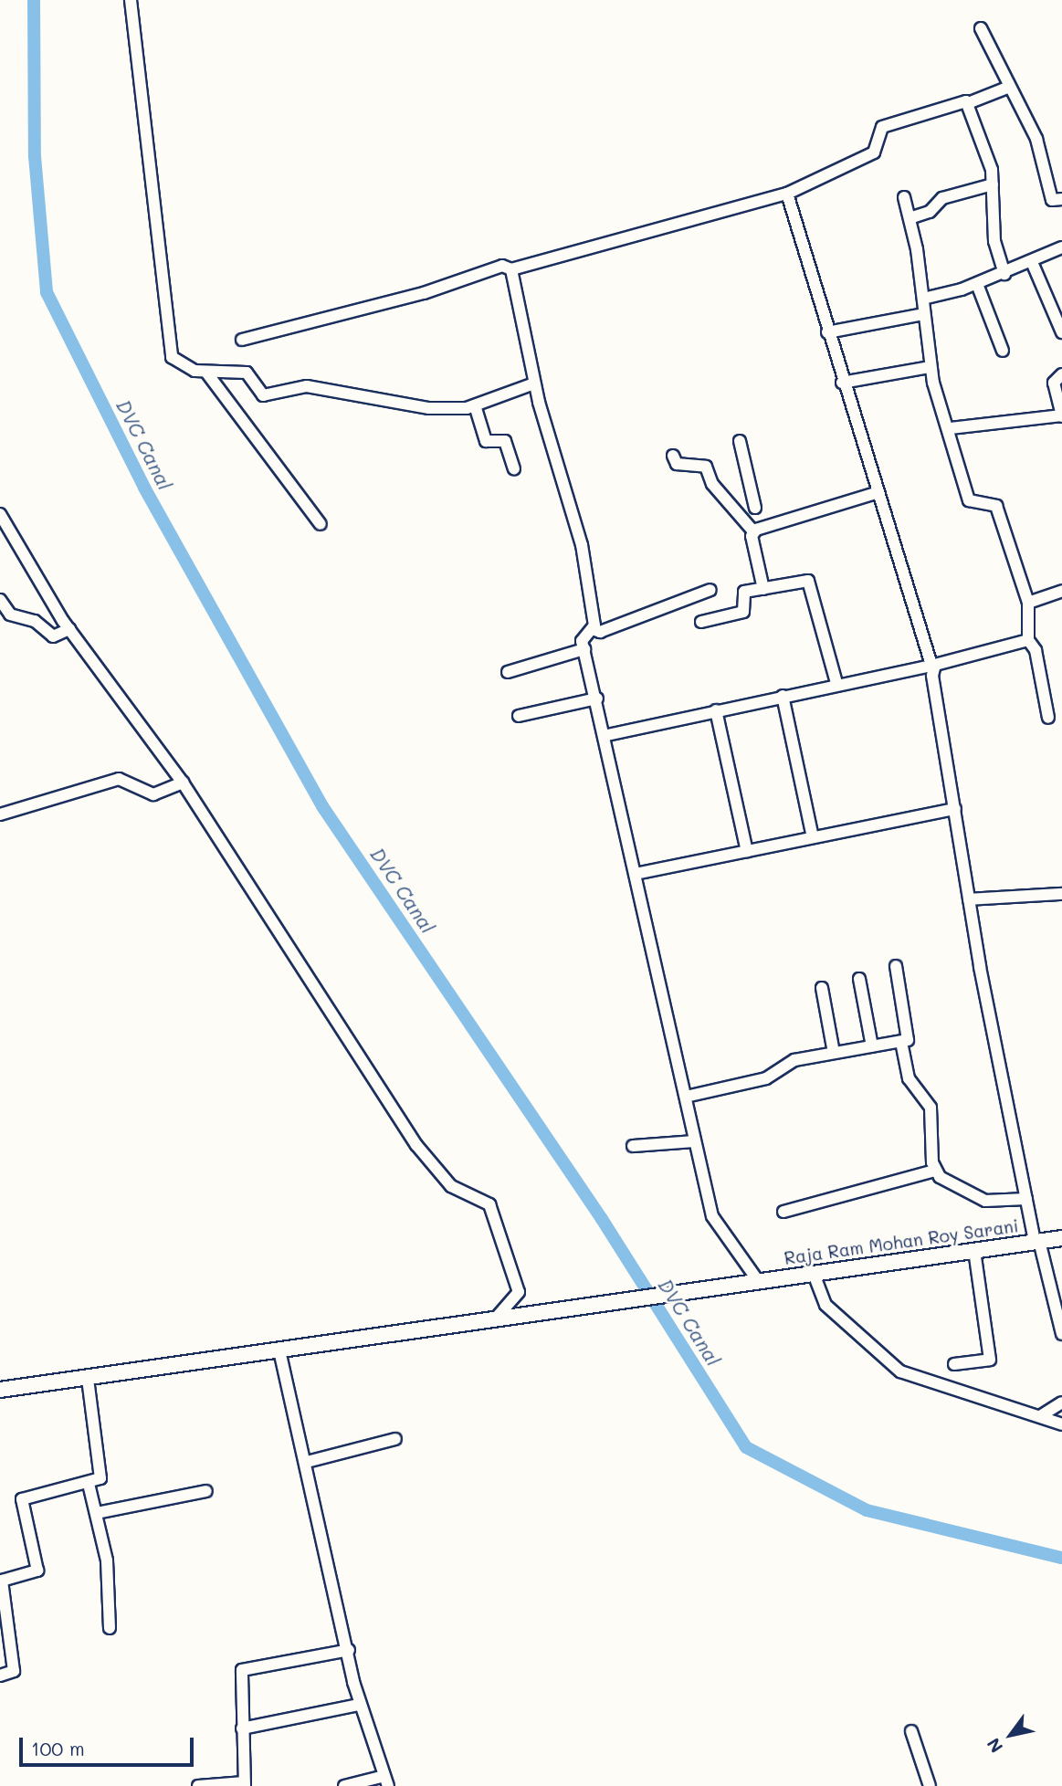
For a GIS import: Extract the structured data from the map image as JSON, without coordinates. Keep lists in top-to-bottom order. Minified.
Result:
{"streets":{"street":["Raja Ram Mohan Roy Sarani"]},"water":["DVC Canal"],"scale_bar":"100 m","north":"bottom left"}
